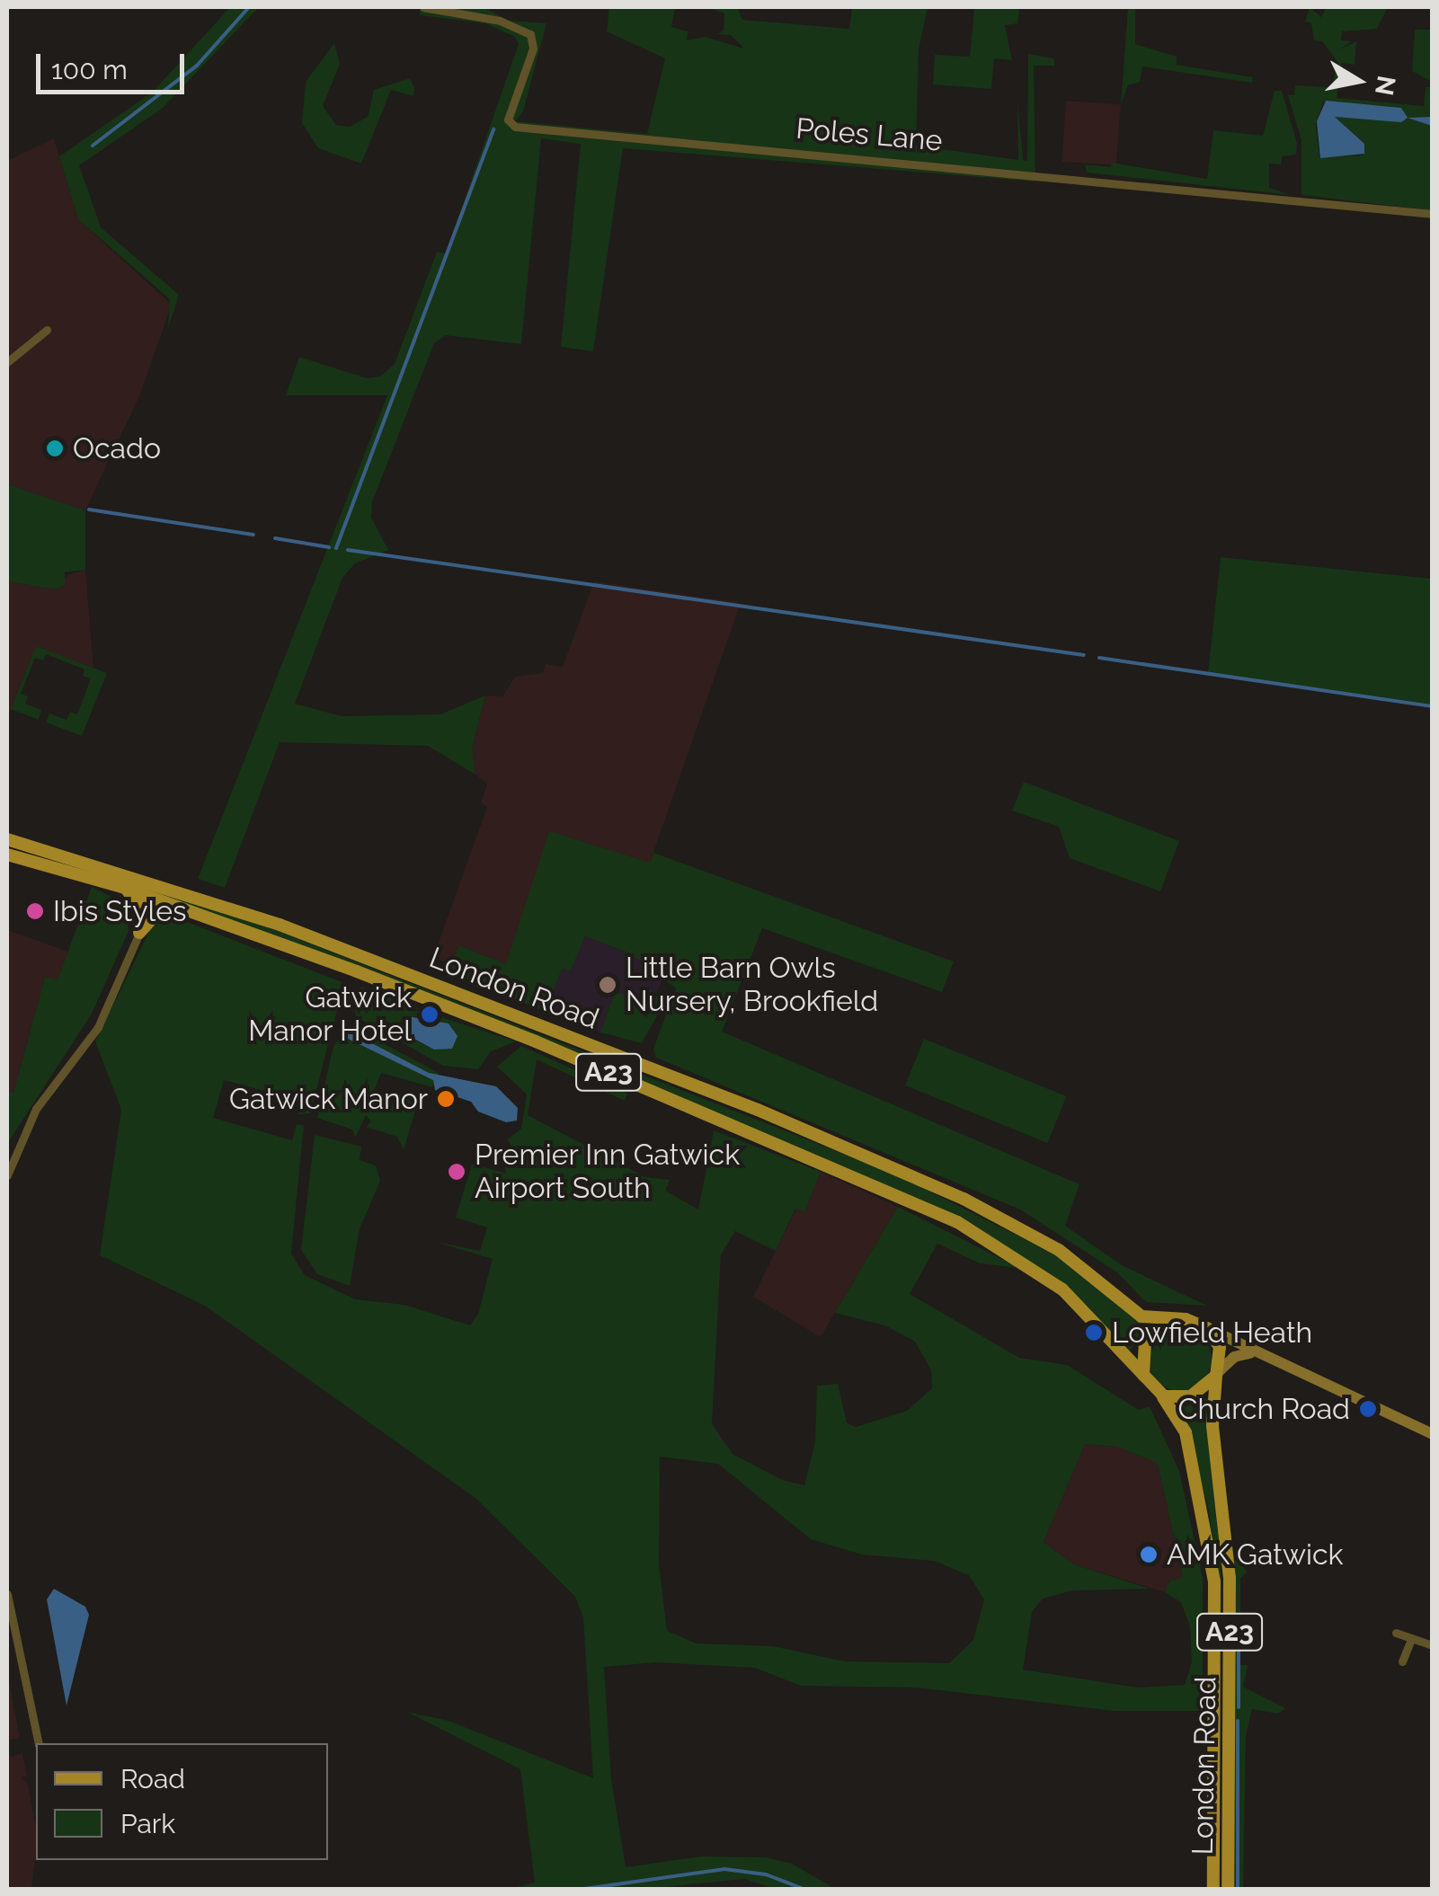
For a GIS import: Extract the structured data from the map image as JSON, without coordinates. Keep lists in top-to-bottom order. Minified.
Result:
{"streets":{"main road":["London Road","A23"],"street":["Poles Lane"]},"places":["Ocado","Ibis Styles","Little Barn Owls Nursery, Brookfield","Gatwick Manor Hotel","Gatwick Manor","Premier Inn Gatwick Airport South","Lowfield Heath","Church Road","AMK Gatwick"],"legend":["Road","Park"],"scale_bar":"100 m","north":"right"}
